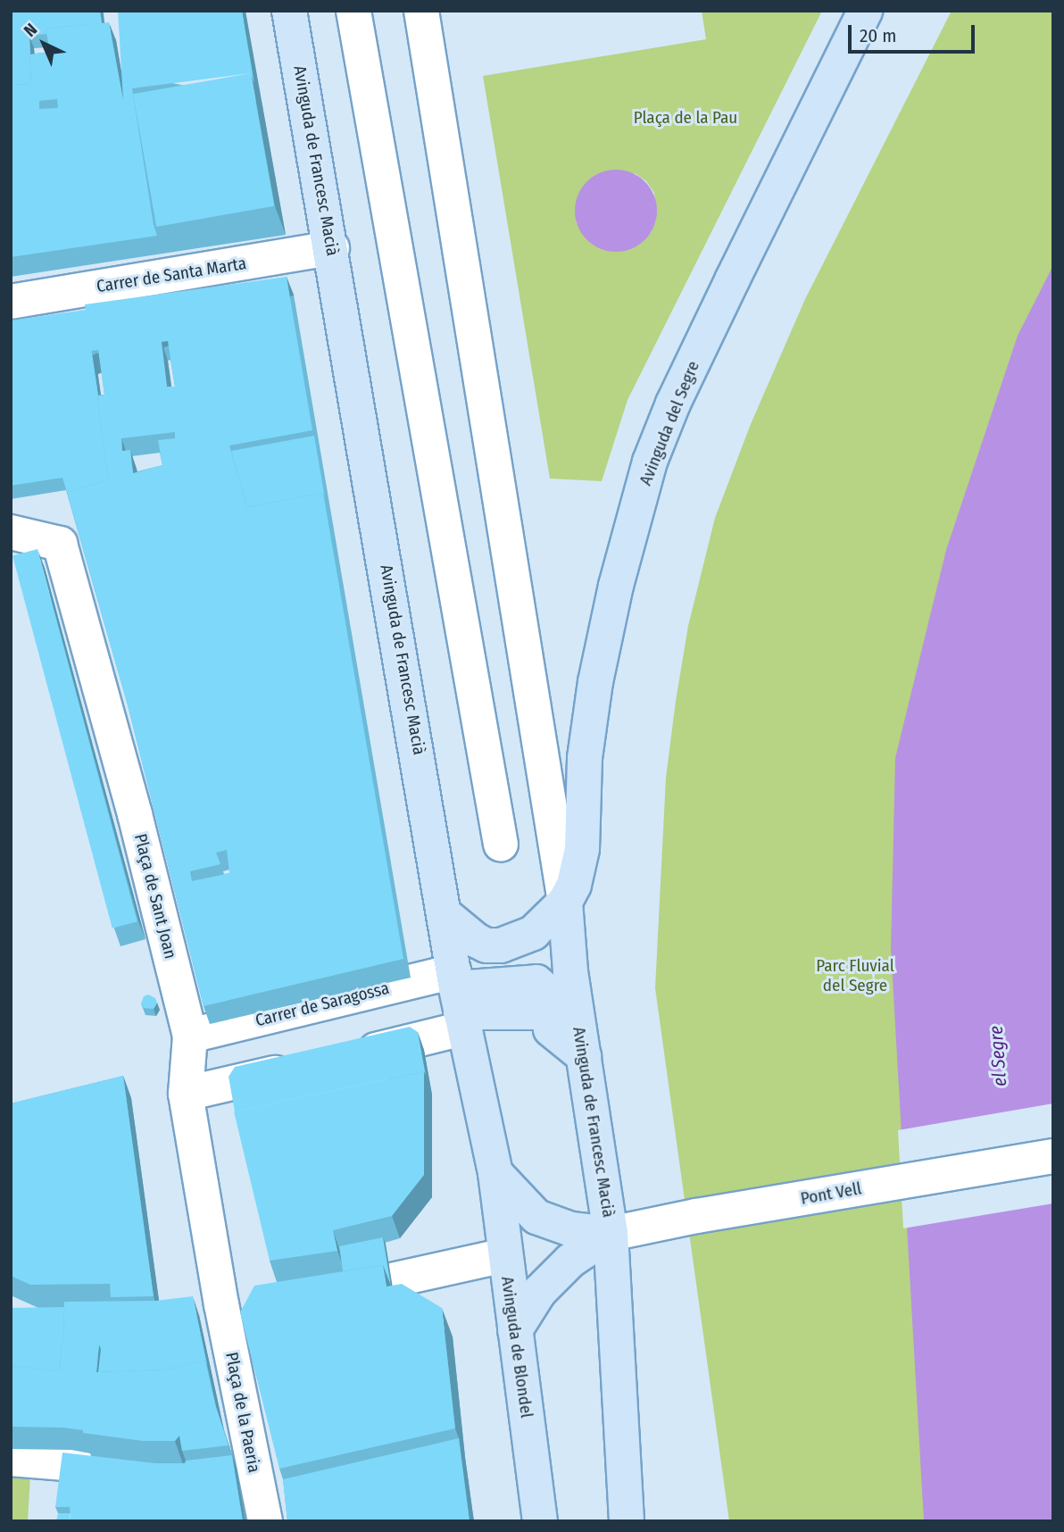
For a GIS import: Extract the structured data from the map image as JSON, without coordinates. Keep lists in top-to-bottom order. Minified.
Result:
{"streets":{"main road":["Avinguda de Francesc Macià","Avinguda del Segre","Avinguda de Blondel"],"street":["Carrer de Santa Marta","Plaça de Sant Joan","Carrer de Saragossa","Pont Vell","Plaça de la Paeria"]},"crossings":[["Avinguda de Francesc Macià","Carrer de Santa Marta"],["Avinguda de Francesc Macià","Avinguda del Segre"],["Avinguda de Francesc Macià","Carrer de Saragossa"],["Avinguda de Francesc Macià","Pont Vell"],["Avinguda de Francesc Macià","Avinguda de Blondel"],["Plaça de Sant Joan","Carrer de Saragossa"],["Plaça de Sant Joan","Plaça de la Paeria"]],"water":["el Segre"],"parks":["Plaça de la Pau","Parc Fluvial del Segre"],"scale_bar":"20 m","north":"top left"}
